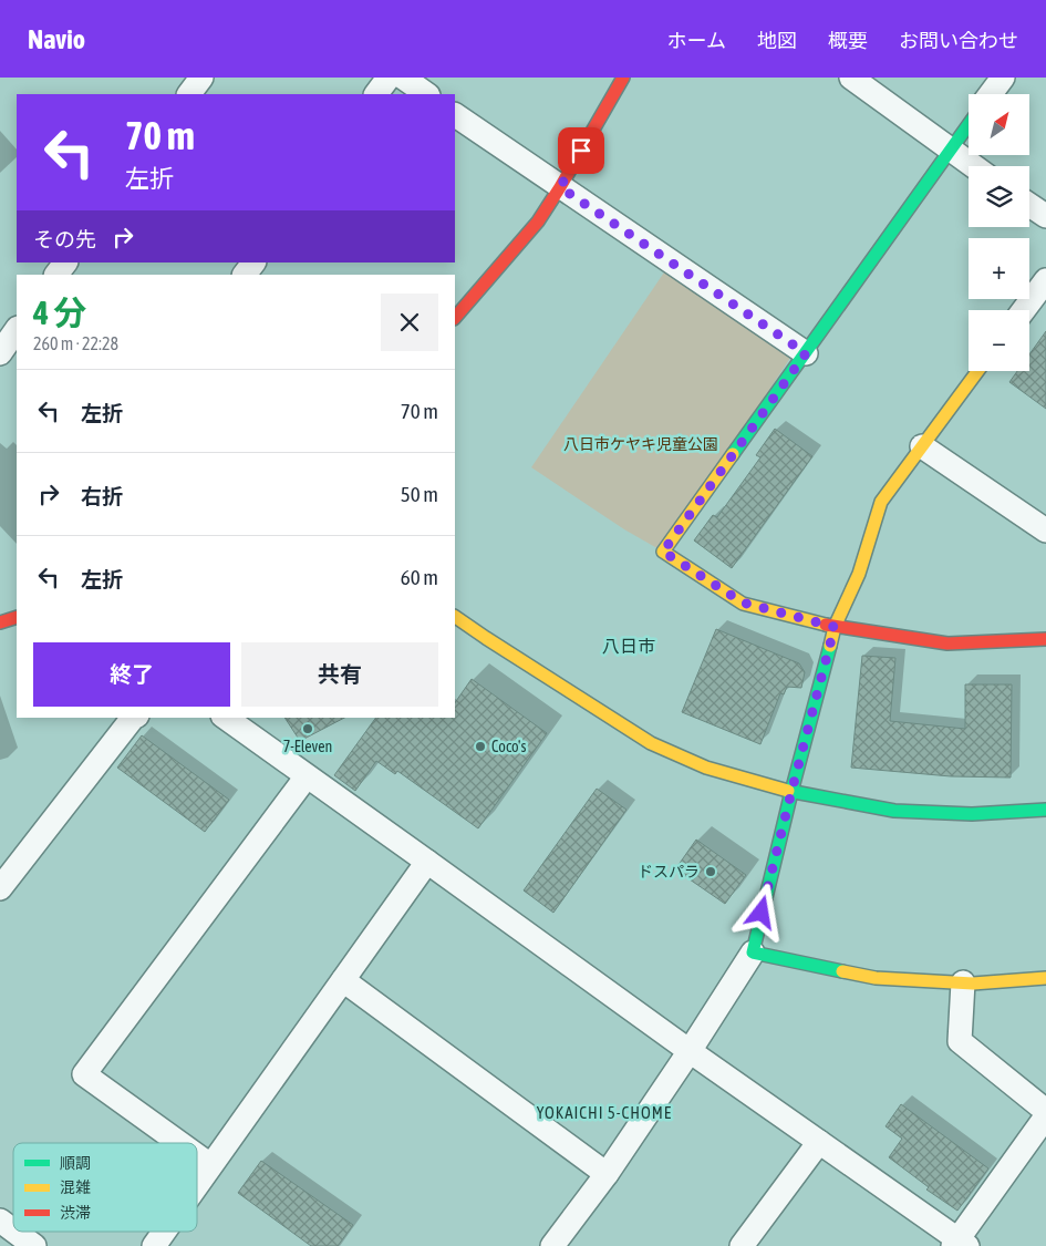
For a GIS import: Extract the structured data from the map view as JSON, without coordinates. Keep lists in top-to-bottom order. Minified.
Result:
{"districts":["八日市","YOKAICHI 5-CHOME"],"parks":["八日市ケヤキ児童公園"],"places":["7-Eleven","Coco's","ドスパラ"],"legend":["順調","混雑","渋滞"],"north":"top right","page":{"header":"Navio","nav":["ホーム","地図","概要","お問い合わせ"],"map_buttons":["+","−"],"turn":["70 m","左折"],"then":"その先","heading":["4 分","260 m · 22:28"],"list":[{"name":"左折","value":"70 m"},{"name":"右折","value":"50 m"},{"name":"左折","value":"60 m"}],"buttons":["終了","共有"]}}
